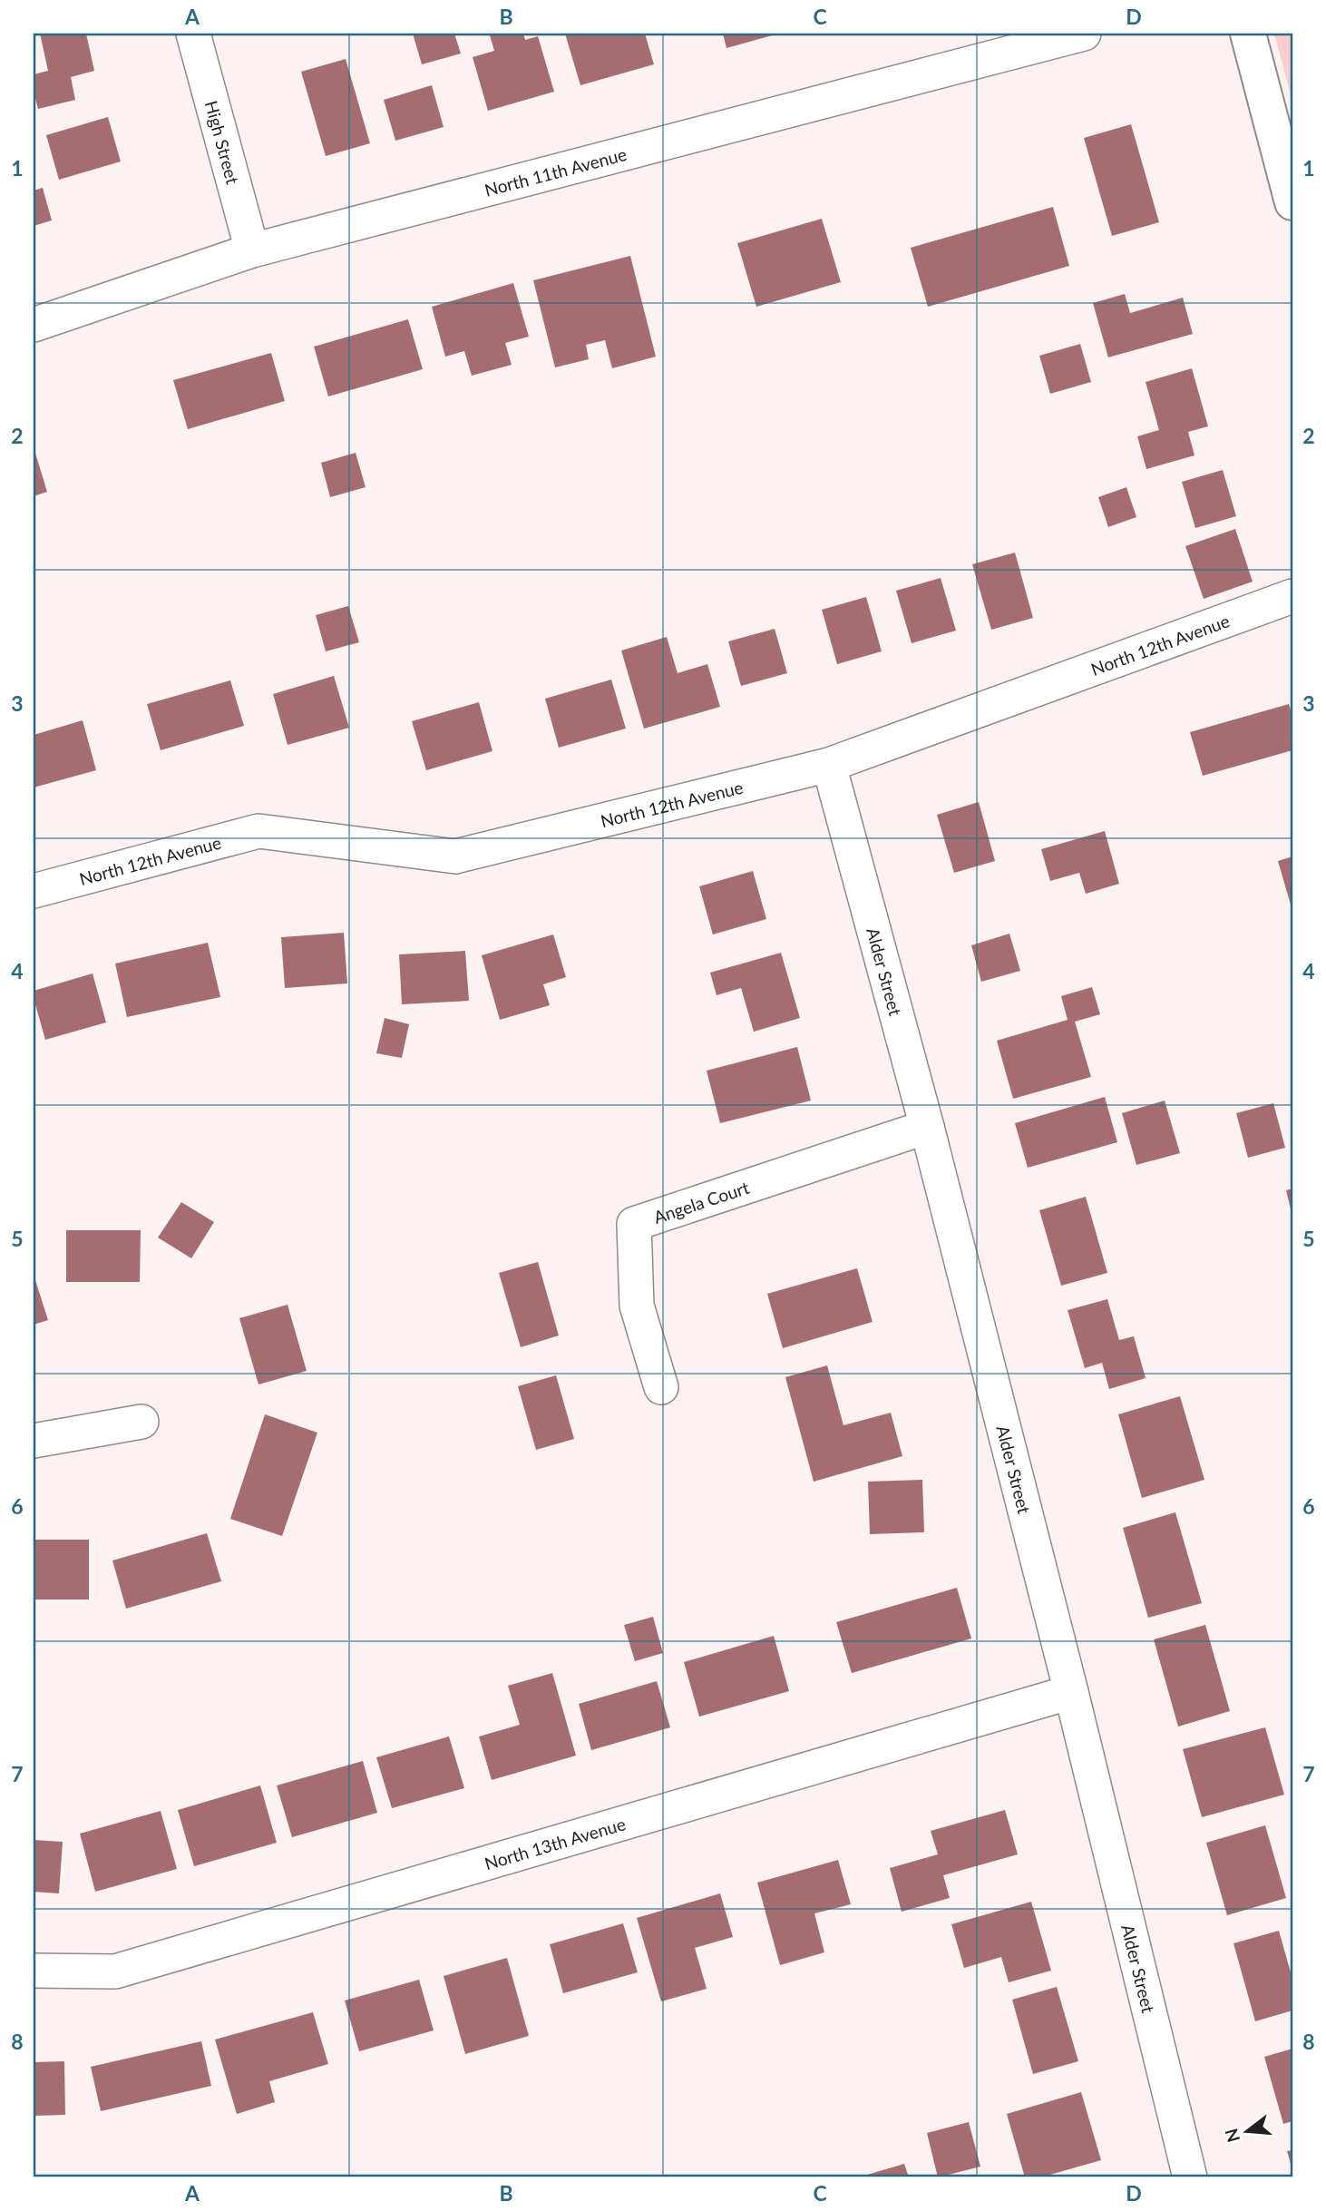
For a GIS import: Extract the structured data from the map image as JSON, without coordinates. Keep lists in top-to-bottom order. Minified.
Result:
{"streets":{"street":["High Street","North 11th Avenue","North 12th Avenue","Alder Street","Angela Court","North 13th Avenue"]},"crossings":[["High Street","North 11th Avenue"],["North 12th Avenue","Alder Street"],["Alder Street","Angela Court"],["Alder Street","North 13th Avenue"]],"north":"left","grid":{"columns":["A","B","C","D"],"rows":["1","2","3","4","5","6","7","8"]}}
